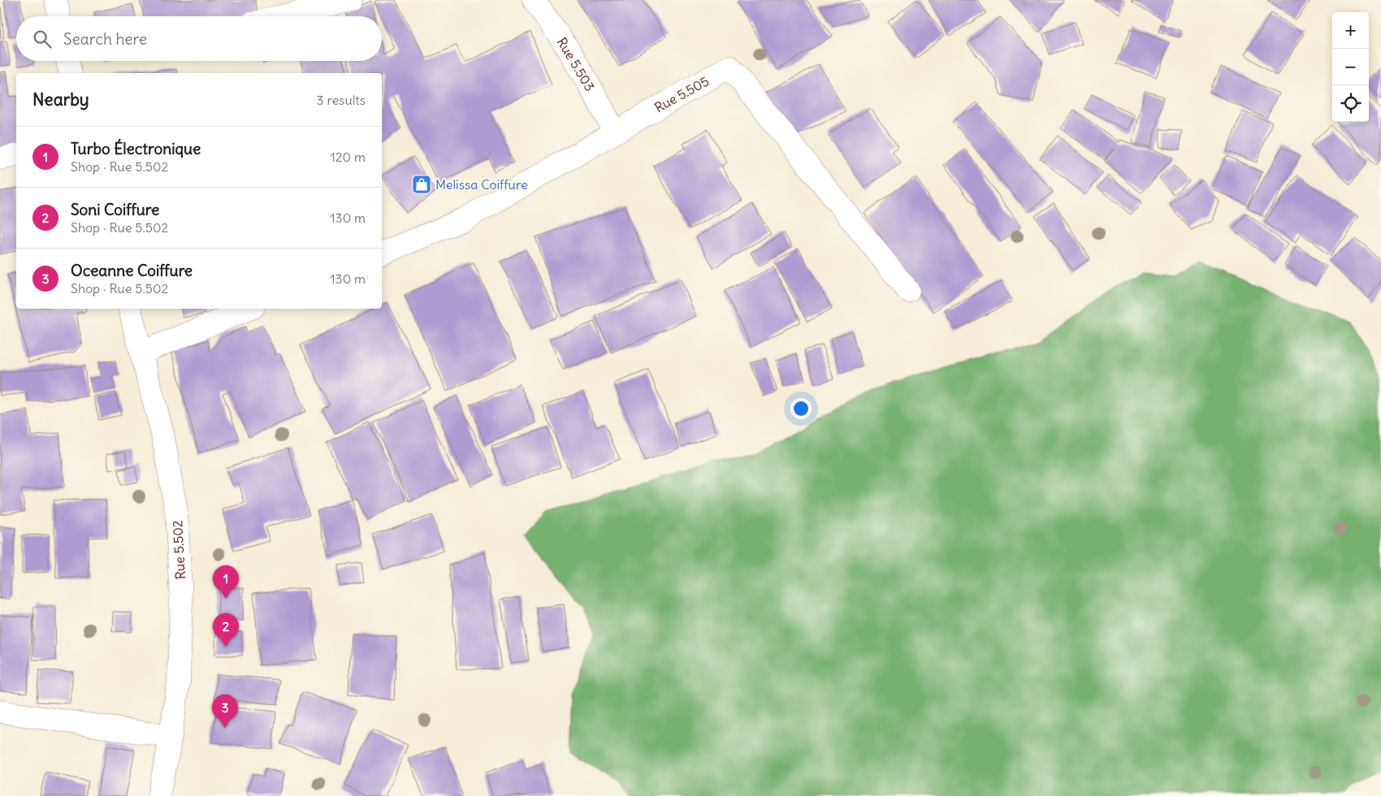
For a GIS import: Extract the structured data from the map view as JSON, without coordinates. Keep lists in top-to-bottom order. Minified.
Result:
{"streets":{"street":["Rue 5.503","Rue 5.505","Rue 5.502"]},"crossings":[["Rue 5.503","Rue 5.505"]],"places":{"shop":["Melissa Coiffure"]},"page":{"map_buttons":["+","−"],"search":"Search here","heading":["Nearby","3 results"],"list":[{"mark":"1","name":"Turbo Électronique","note":"Shop · Rue 5.502","value":"120 m"},{"mark":"2","name":"Soni Coiffure","note":"Shop · Rue 5.502","value":"130 m"},{"mark":"3","name":"Oceanne Coiffure","note":"Shop · Rue 5.502","value":"130 m"}],"pins":["1","2","3"]}}
